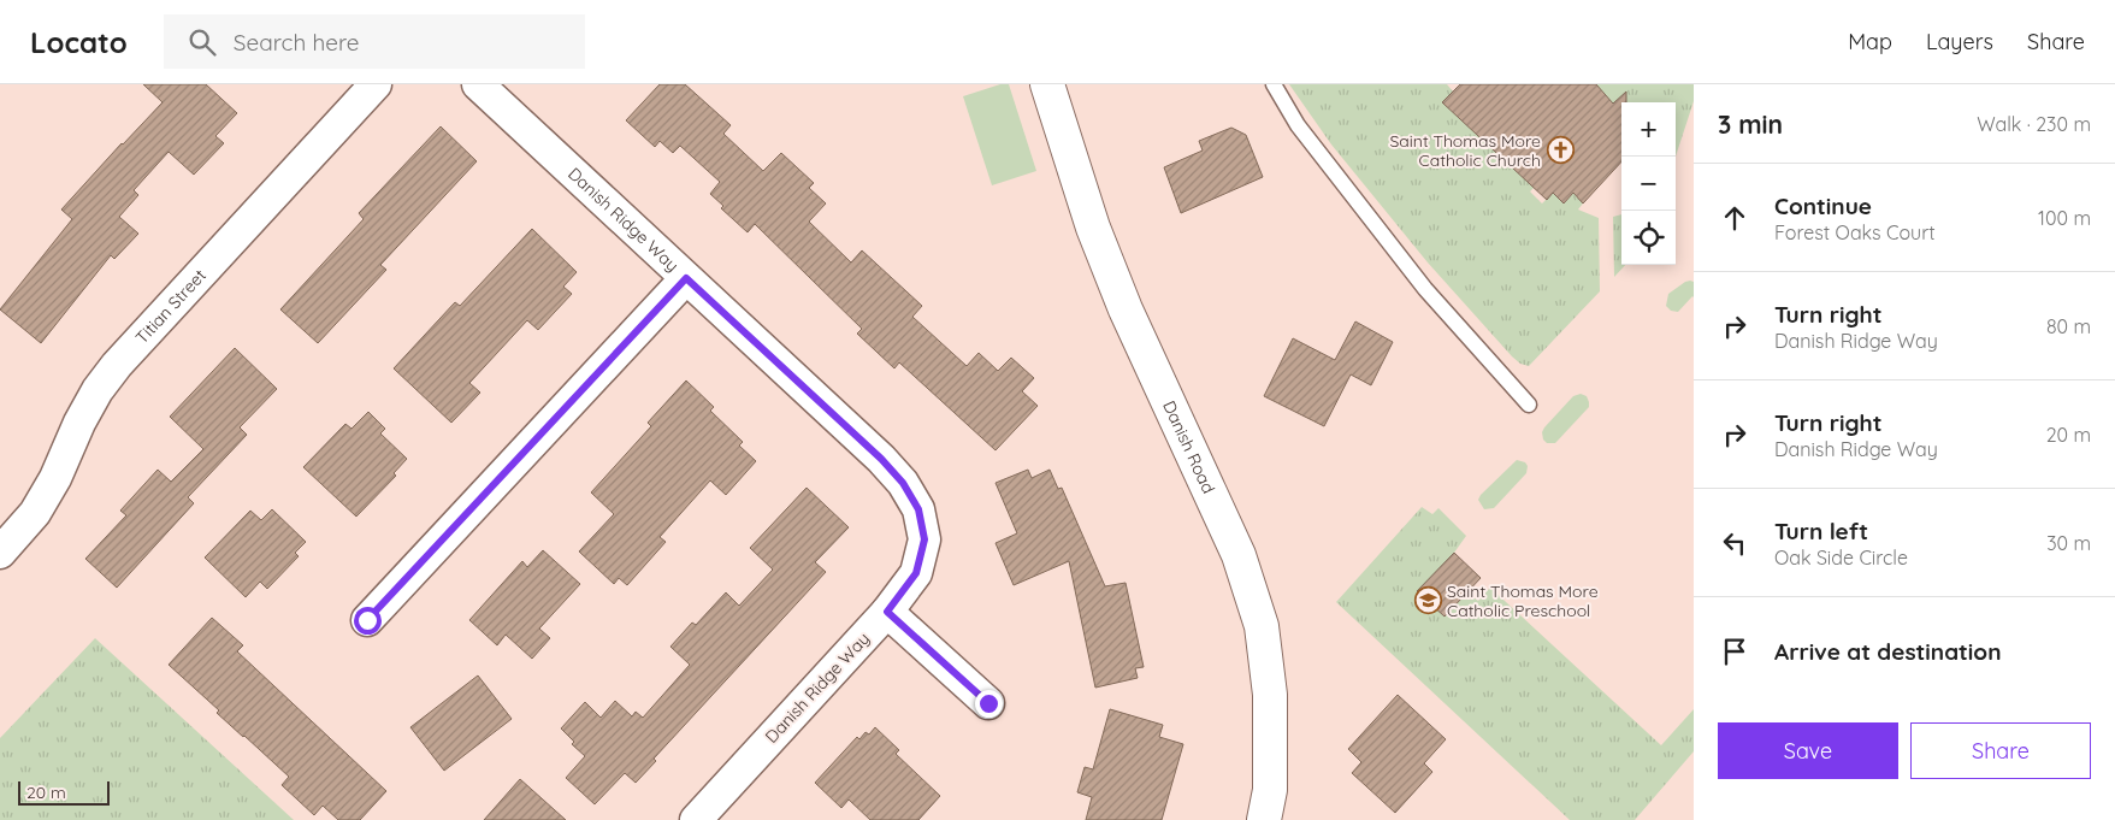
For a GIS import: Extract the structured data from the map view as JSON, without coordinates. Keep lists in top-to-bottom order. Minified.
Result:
{"streets":{"street":["Danish Ridge Way","Titian Street","Danish Road"]},"places":{"church":["Saint Thomas More Catholic Church"],"school or university":["Saint Thomas More Catholic Preschool"]},"scale_bar":"20 m","page":{"header":"Locato","search":"Search here","nav":["Map","Layers","Share"],"heading":["3 min","Walk · 230 m"],"map_buttons":["+","−"],"list":[["Continue","Forest Oaks Court","100 m"],["Turn right","Danish Ridge Way","80 m"],["Turn right","Danish Ridge Way","20 m"],["Turn left","Oak Side Circle","30 m"],"Arrive at destination"],"buttons":["Save","Share"],"scale":"20 m"}}
